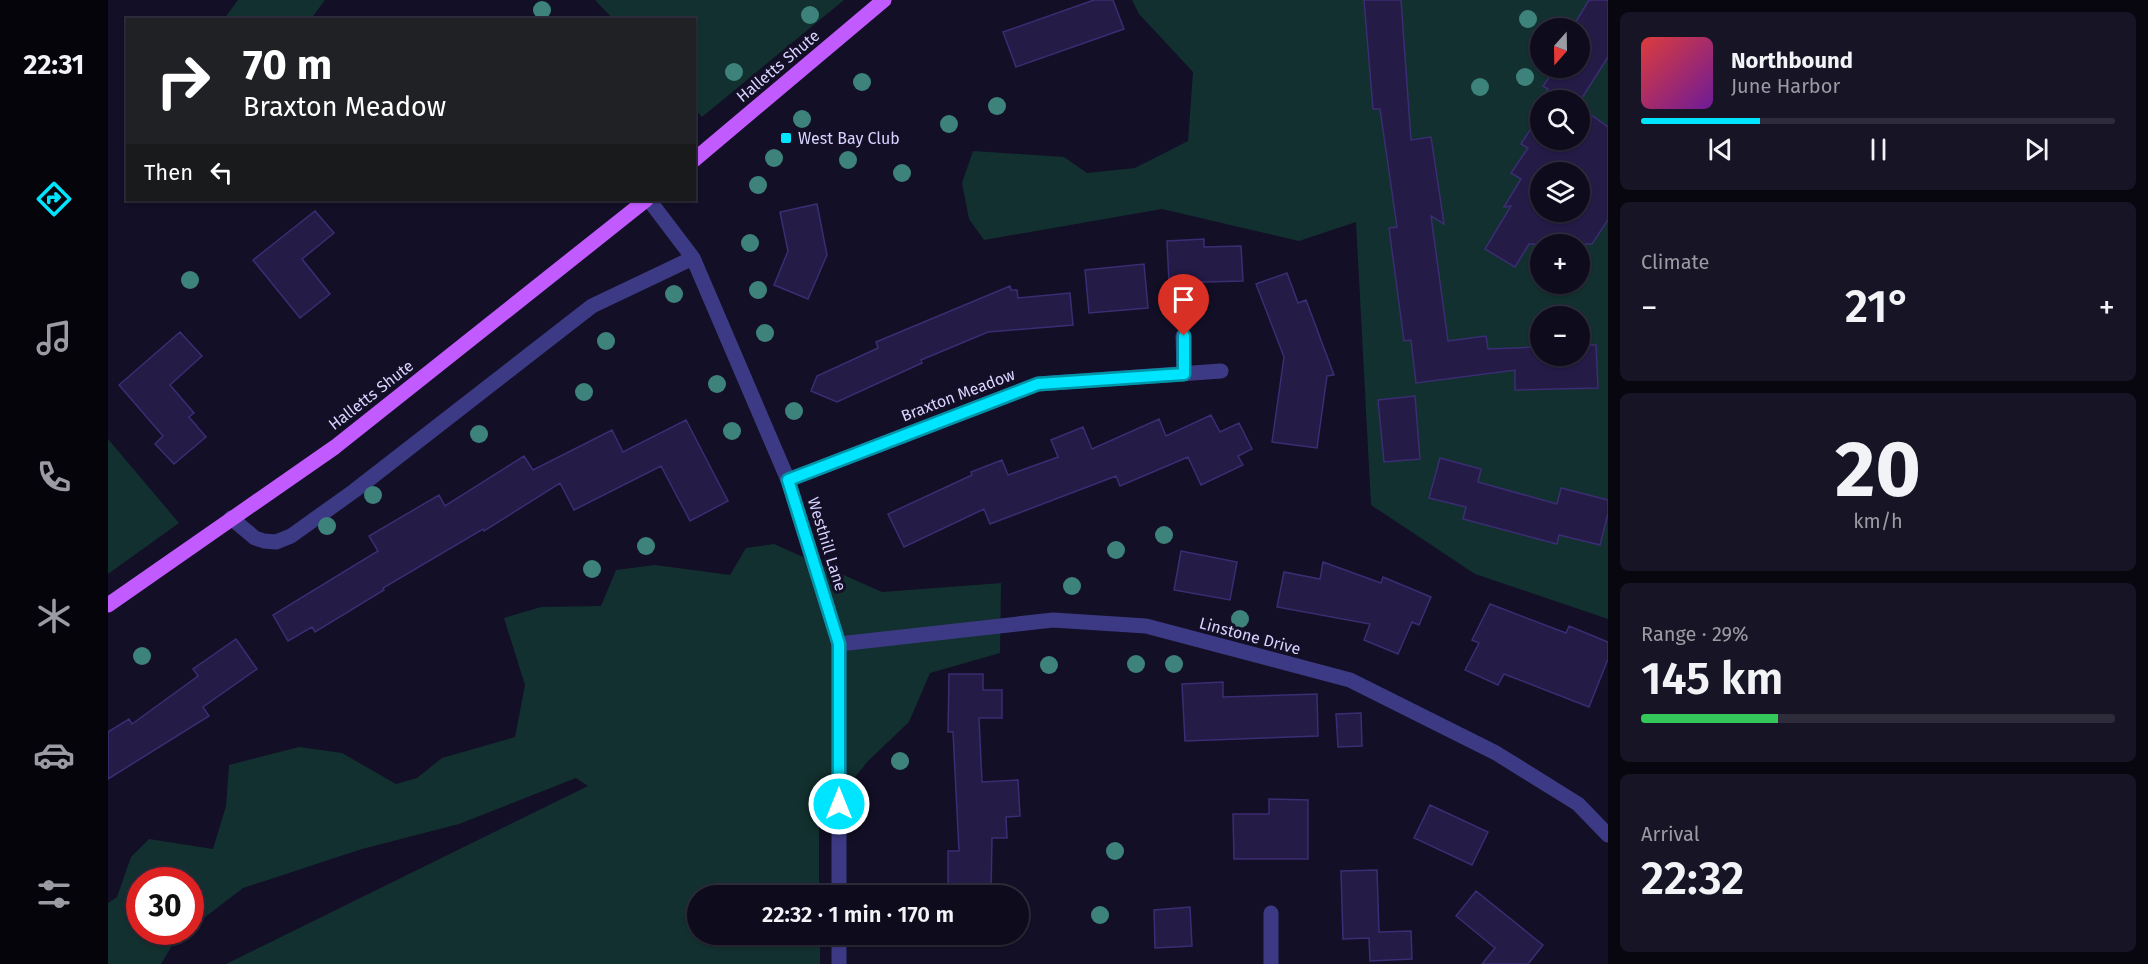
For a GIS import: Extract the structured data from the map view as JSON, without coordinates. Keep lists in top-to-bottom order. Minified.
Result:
{"streets":{"main road":["Halletts Shute"],"street":["Braxton Meadow","Westhill Lane","Linstone Drive"]},"crossings":[["Braxton Meadow","Westhill Lane"],["Westhill Lane","Linstone Drive"]],"places":{"transit":["West Bay Club"]},"north":"bottom","page":{"tabs":"22:31","map_buttons":["+","−"],"turn":["70 m","Braxton Meadow"],"song":["Northbound","June Harbor"],"then":"Then","tile":["Climate",["20","km/h"],["Range · 29%","145 km"],["Arrival","22:32"]],"heat":["−","21°","+"],"limit":"30","trip":"22:32 · 1 min · 170 m"}}
